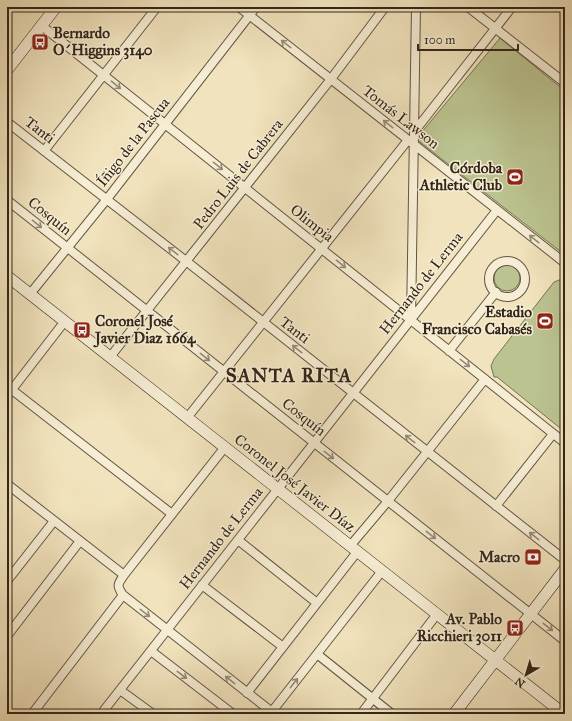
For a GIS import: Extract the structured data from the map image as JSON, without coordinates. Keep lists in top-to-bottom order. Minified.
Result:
{"streets":{"main road":["Coronel José Javier Díaz"],"street":["Tomás Lawson","Tanti","Íñigo de la Pascua","Pedro Luis de Cabrera","Cosquín","Olimpia","Hernando de Lerma"]},"crossings":[["Tomás Lawson","Íñigo de la Pascua"],["Tomás Lawson","Pedro Luis de Cabrera"],["Tomás Lawson","Hernando de Lerma"],["Tanti","Íñigo de la Pascua"],["Tanti","Pedro Luis de Cabrera"],["Tanti","Hernando de Lerma"],["Íñigo de la Pascua","Cosquín"],["Íñigo de la Pascua","Olimpia"],["Íñigo de la Pascua","Coronel José Javier Díaz"],["Pedro Luis de Cabrera","Cosquín"],["Pedro Luis de Cabrera","Olimpia"],["Pedro Luis de Cabrera","Coronel José Javier Díaz"],["Cosquín","Hernando de Lerma"],["Olimpia","Hernando de Lerma"],["Hernando de Lerma","Coronel José Javier Díaz"]],"one_way":["Tomás Lawson","Tanti","Cosquín","Olimpia"],"districts":["SANTA RITA"],"places":{"bus stop":["Bernardo O´Higgins 3140","Coronel José Javier Diaz 1664","Av. Pablo Ricchieri 3011"],"sports":["Córdoba Athletic Club","Estadio Francisco Cabasés"],"bank":["Macro"]},"scale_bar":"100 m","north":"bottom left"}
